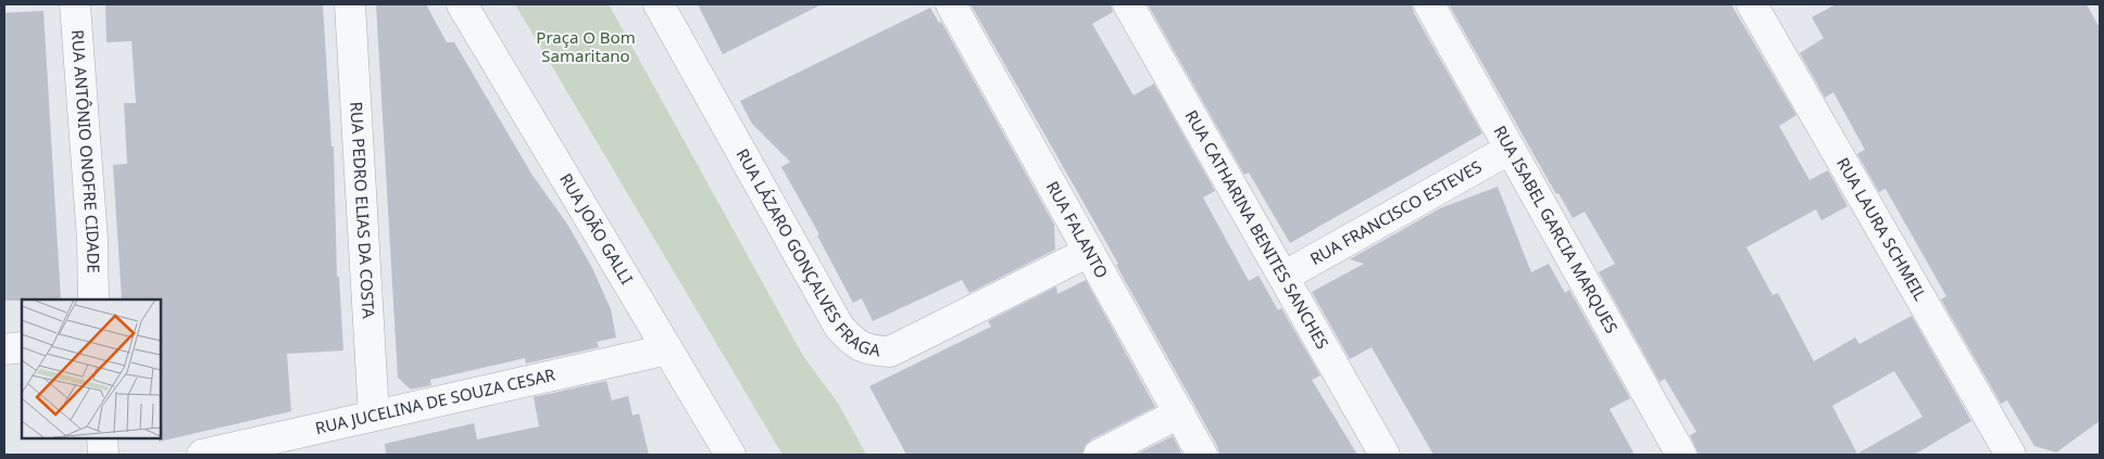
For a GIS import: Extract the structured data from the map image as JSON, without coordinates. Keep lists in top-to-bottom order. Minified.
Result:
{"streets":{"street":["RUA ANTÔNIO ONOFRE CIDADE","RUA PEDRO ELIAS DA COSTA","RUA FRANCISCO ESTEVES","RUA JOÃO GALLI","RUA FALANTO","RUA CATHARINA BENITES SANCHES","RUA ISABEL GARCIA MARQUES","RUA LAURA SCHMEIL","RUA LÁZARO GONÇALVES FRAGA","RUA JUCELINA DE SOUZA CESAR"]},"crossings":[["RUA PEDRO ELIAS DA COSTA","RUA JUCELINA DE SOUZA CESAR"],["RUA FRANCISCO ESTEVES","RUA CATHARINA BENITES SANCHES"],["RUA FRANCISCO ESTEVES","RUA ISABEL GARCIA MARQUES"],["RUA JOÃO GALLI","RUA JUCELINA DE SOUZA CESAR"],["RUA FALANTO","RUA LÁZARO GONÇALVES FRAGA"]],"parks":["Praça O Bom Samaritano"]}
